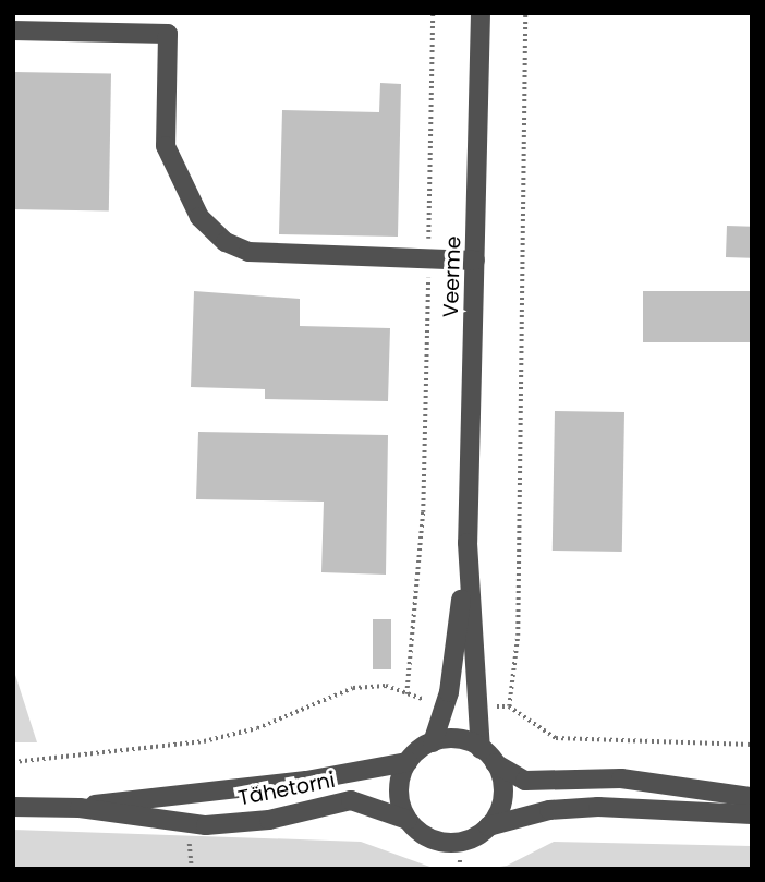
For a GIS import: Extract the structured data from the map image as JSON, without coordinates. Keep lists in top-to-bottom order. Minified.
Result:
{"streets":{"street":["Veerme","Tähetorni"]},"crossings":[["Veerme","Tähetorni"]]}
